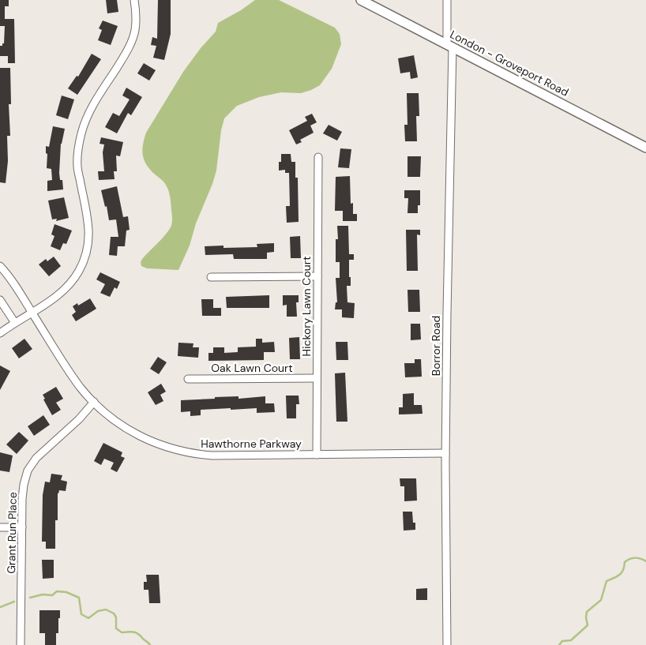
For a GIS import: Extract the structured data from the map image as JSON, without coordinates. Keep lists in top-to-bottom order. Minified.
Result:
{"streets":{"main road":["London - Groveport Road"],"street":["Hickory Lawn Court","Borror Road","Oak Lawn Court","Hawthorne Parkway","Grant Run Place"]},"crossings":[["London - Groveport Road","Borror Road"],["Hickory Lawn Court","Oak Lawn Court"],["Hickory Lawn Court","Hawthorne Parkway"],["Borror Road","Hawthorne Parkway"],["Hawthorne Parkway","Grant Run Place"]]}
